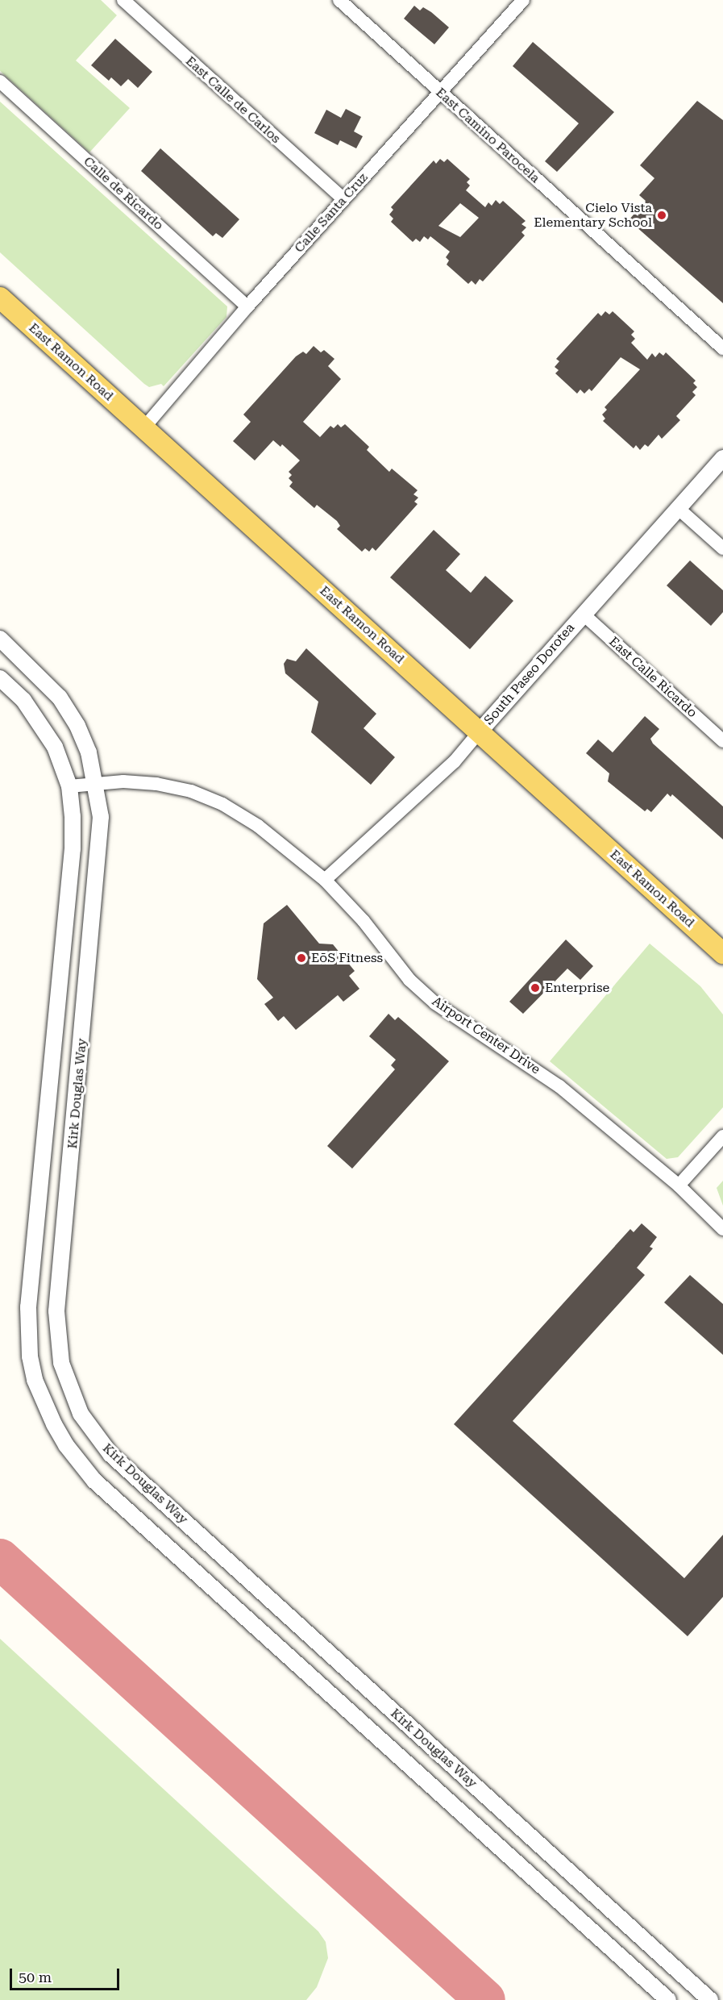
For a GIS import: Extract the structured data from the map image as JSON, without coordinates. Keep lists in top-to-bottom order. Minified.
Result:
{"streets":{"main road":["East Ramon Road"],"street":["East Calle de Carlos","East Camino Parocela","Calle de Ricardo","Calle Santa Cruz","South Paseo Dorotea","East Calle Ricardo","Airport Center Drive","Kirk Douglas Way"]},"crossings":[["East Calle de Carlos","Calle Santa Cruz"],["East Camino Parocela","Calle Santa Cruz"],["Calle de Ricardo","Calle Santa Cruz"],["Calle Santa Cruz","East Ramon Road"],["East Ramon Road","South Paseo Dorotea"],["South Paseo Dorotea","East Calle Ricardo"],["South Paseo Dorotea","Airport Center Drive"],["Airport Center Drive","Kirk Douglas Way"]],"places":["Cielo Vista Elementary School","EōS Fitness","Enterprise"],"scale_bar":"50 m"}
